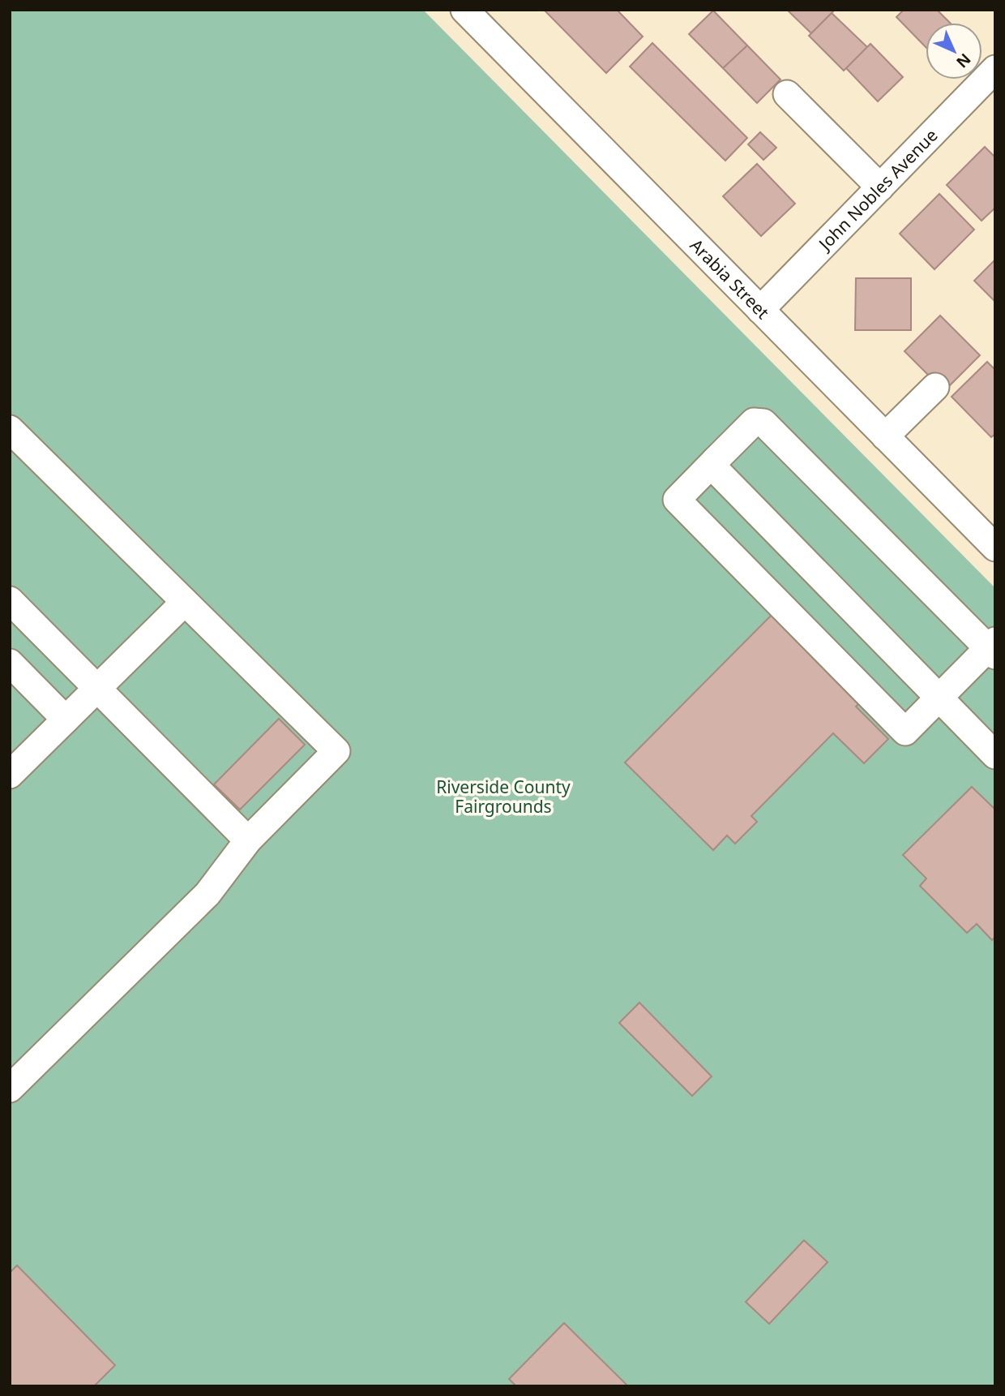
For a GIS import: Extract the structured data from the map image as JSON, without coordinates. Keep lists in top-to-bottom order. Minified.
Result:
{"streets":{"street":["John Nobles Avenue","Arabia Street"]},"crossings":[["John Nobles Avenue","Arabia Street"]],"parks":["Riverside County Fairgrounds"],"north":"bottom right"}
